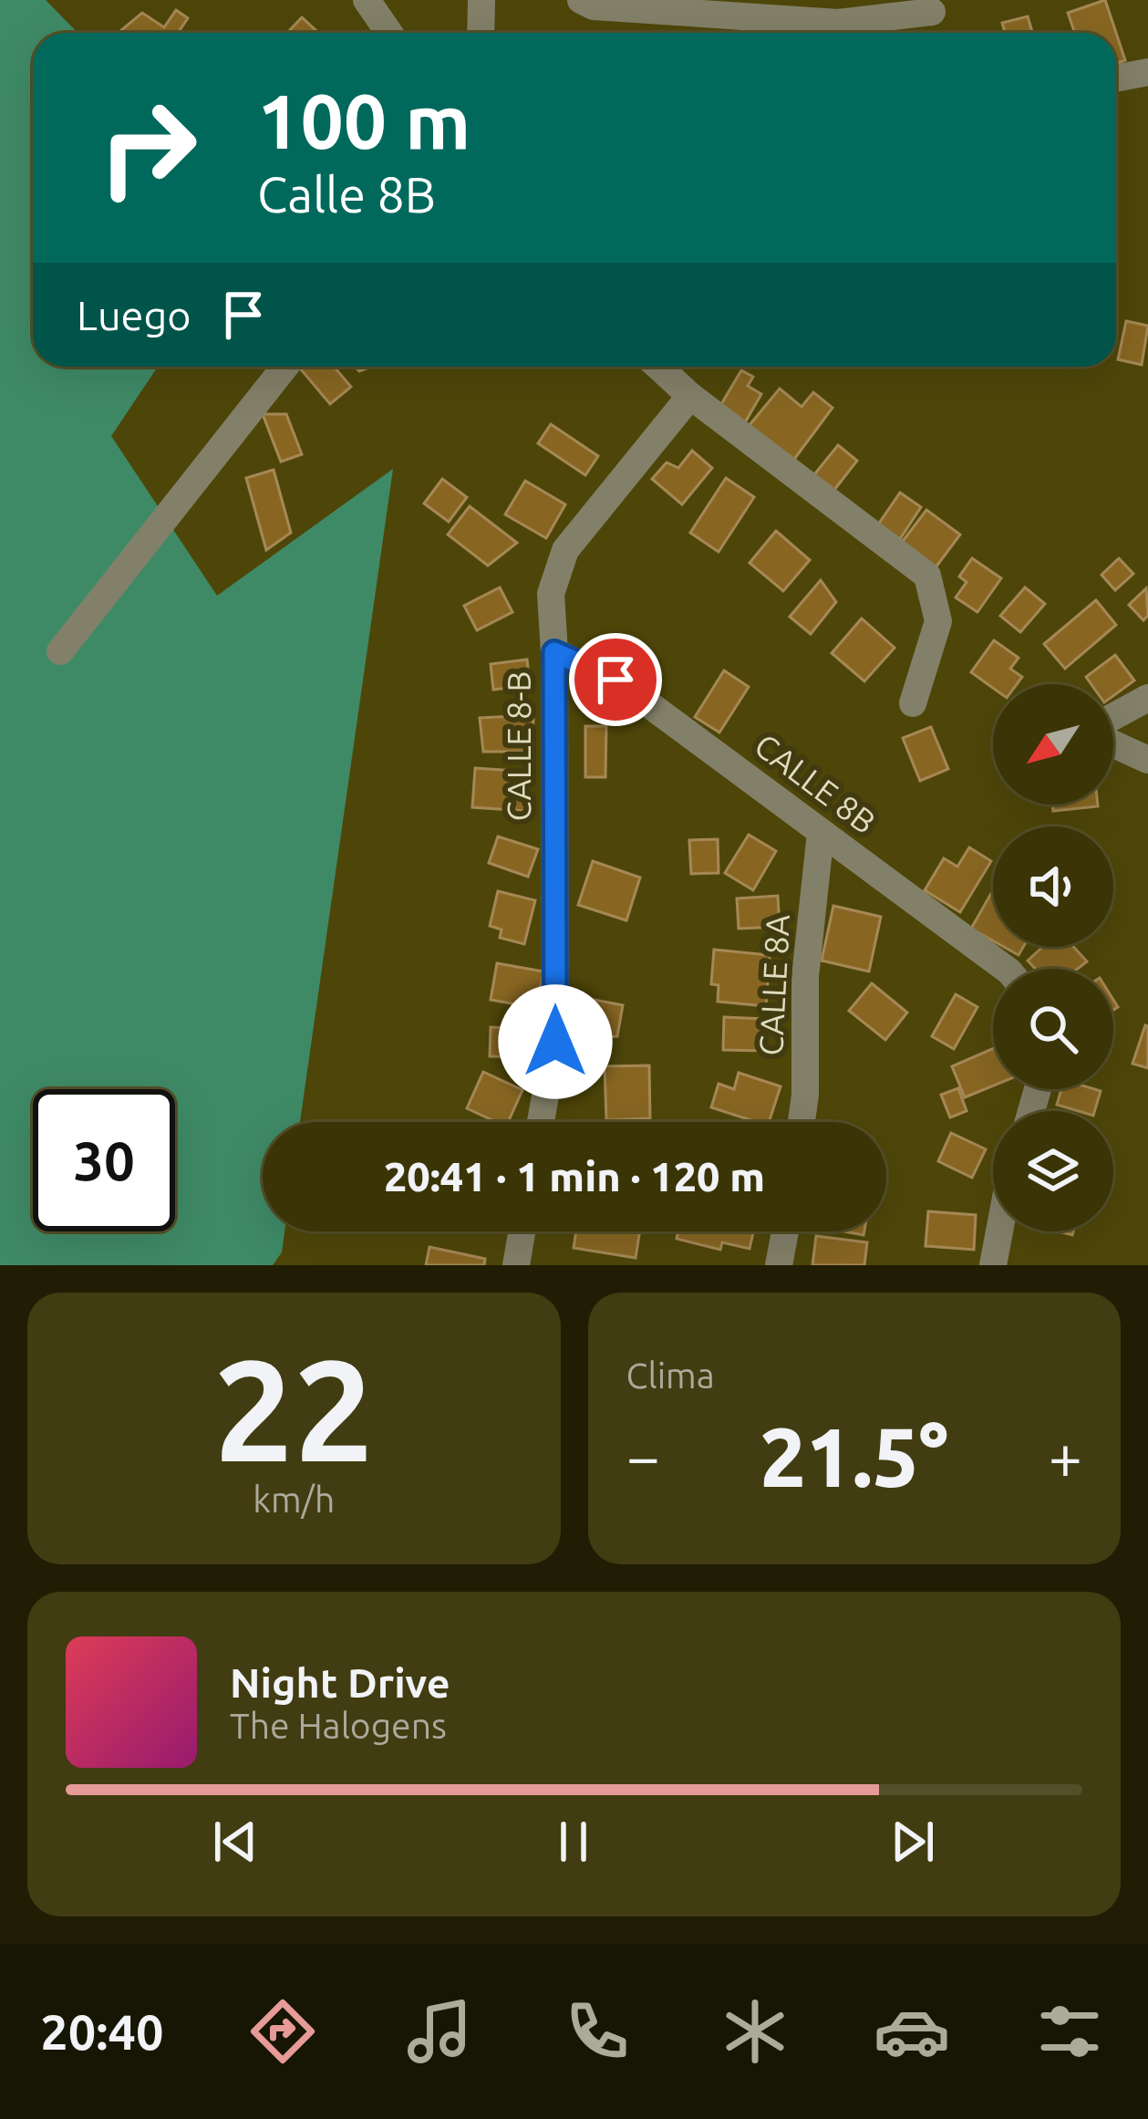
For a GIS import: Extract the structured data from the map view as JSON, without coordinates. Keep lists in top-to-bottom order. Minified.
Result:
{"streets":{"street":["CALLE 8-B","CALLE 8B","CALLE 8A"]},"crossings":[["CALLE 8-B","CALLE 8B"],["CALLE 8B","CALLE 8A"]],"north":"bottom left","page":{"turn":["100 m","Calle 8B"],"then":"Luego","limit":"30","trip":"20:41 · 1 min · 120 m","tile":[["22","km/h"],"Clima"],"heat":["−","21.5°","+"],"song":["Night Drive","The Halogens"],"tabs":"20:40"}}
